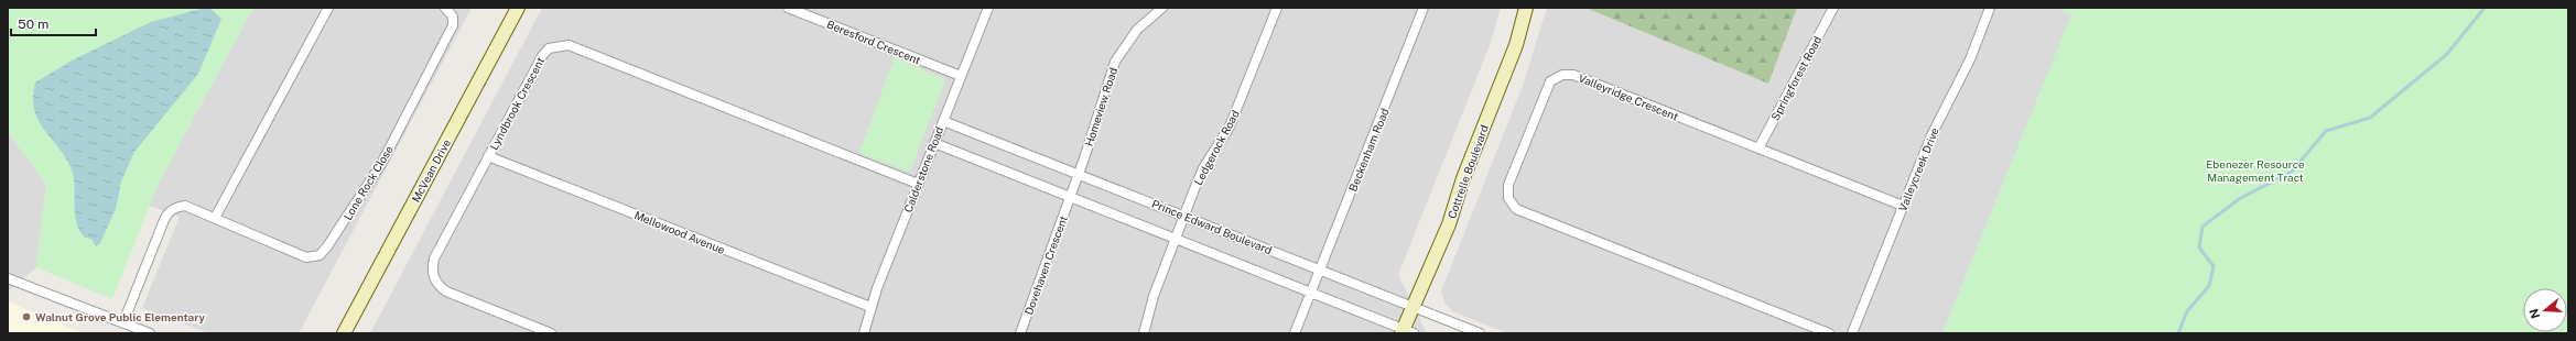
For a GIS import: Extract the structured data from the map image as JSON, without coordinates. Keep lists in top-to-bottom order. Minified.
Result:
{"streets":{"main road":["McVean Drive","Cottrelle Boulevard"],"street":["Beresford Crescent","Springforest Road","Valleyridge Crescent","Lyndbrook Crescent","Homeview Road","Ledgerock Road","Beckenham Road","Calderstone Road","Valleycreek Drive","Lone Rock Close","Prince Edward Boulevard","Mellowood Avenue","Dovehaven Crescent"]},"crossings":[["Beresford Crescent","Calderstone Road"],["Springforest Road","Valleyridge Crescent"],["Valleyridge Crescent","Valleycreek Drive"],["Lyndbrook Crescent","Calderstone Road"],["Lyndbrook Crescent","Mellowood Avenue"],["Homeview Road","Prince Edward Boulevard"],["Homeview Road","Dovehaven Crescent"],["Ledgerock Road","Prince Edward Boulevard"],["Beckenham Road","Prince Edward Boulevard"],["Calderstone Road","Prince Edward Boulevard"],["Calderstone Road","Mellowood Avenue"],["Cottrelle Boulevard","Prince Edward Boulevard"]],"parks":["Ebenezer Resource Management Tract"],"places":["Walnut Grove Public Elementary"],"scale_bar":"50 m","north":"left"}
